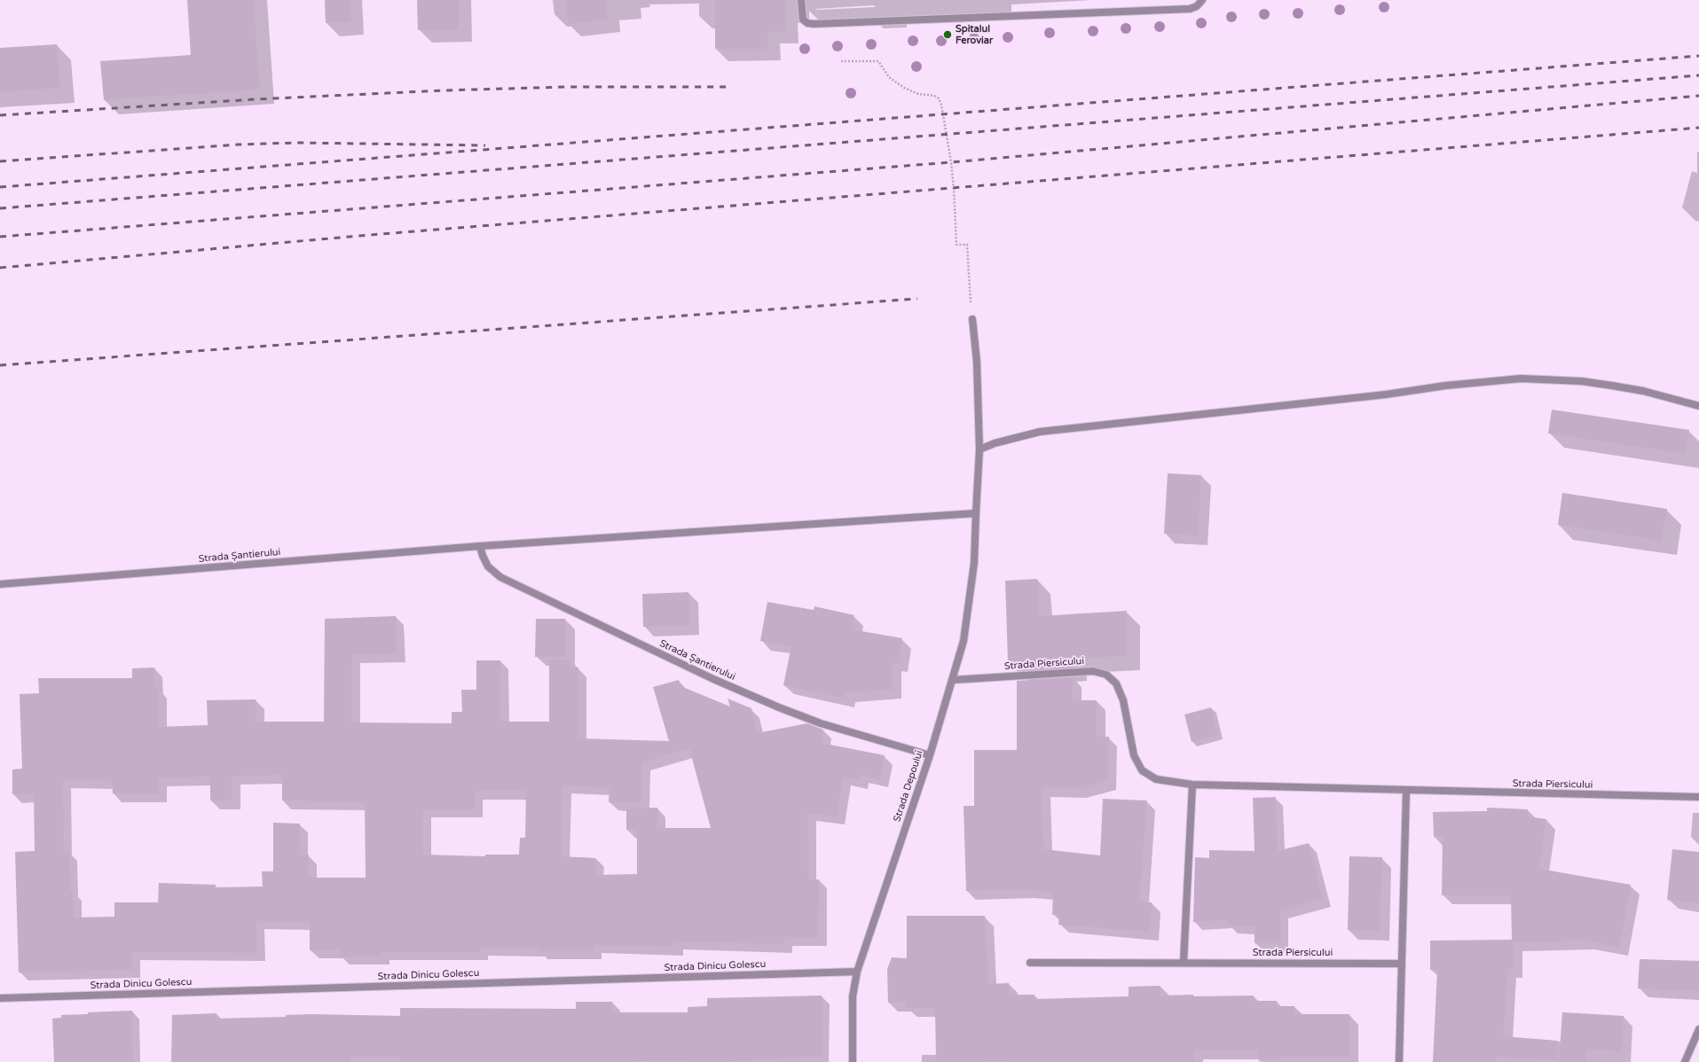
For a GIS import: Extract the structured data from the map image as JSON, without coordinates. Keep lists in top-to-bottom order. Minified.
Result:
{"streets":{"street":["Strada Șantierului","Strada Piersicului","Strada Depoului","Strada Dinicu Golescu"]},"crossings":[["Strada Șantierului","Strada Depoului"],["Strada Piersicului","Strada Depoului"],["Strada Depoului","Strada Dinicu Golescu"]],"places":["Spitalul Feroviar"]}
